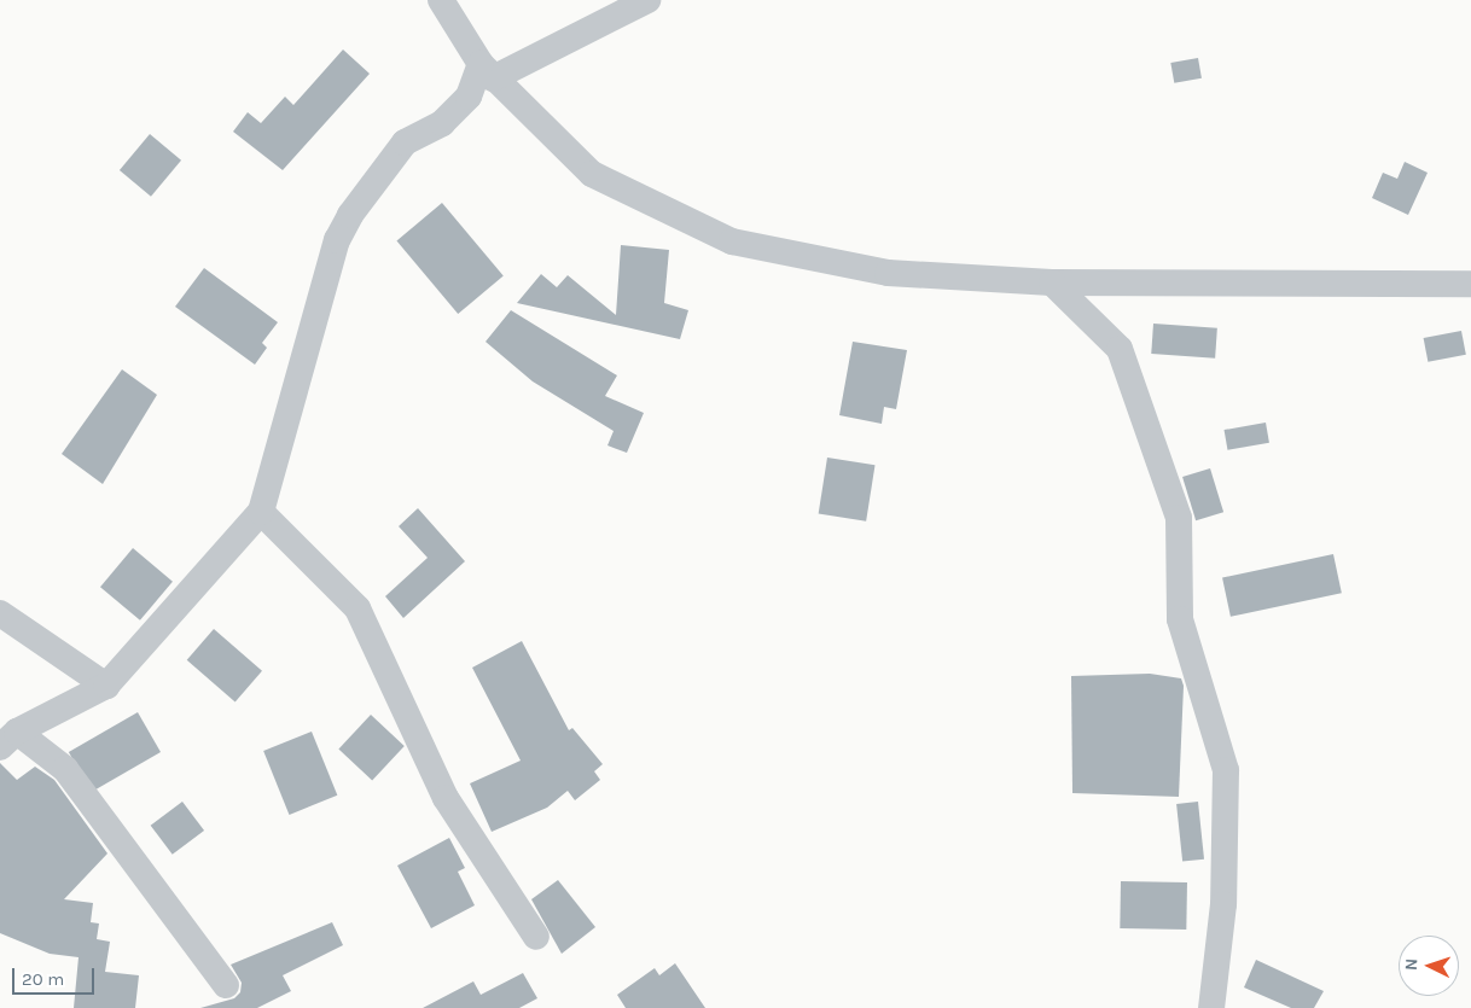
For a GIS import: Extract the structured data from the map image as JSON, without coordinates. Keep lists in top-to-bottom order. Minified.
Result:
{"scale_bar":"20 m","north":"left"}
